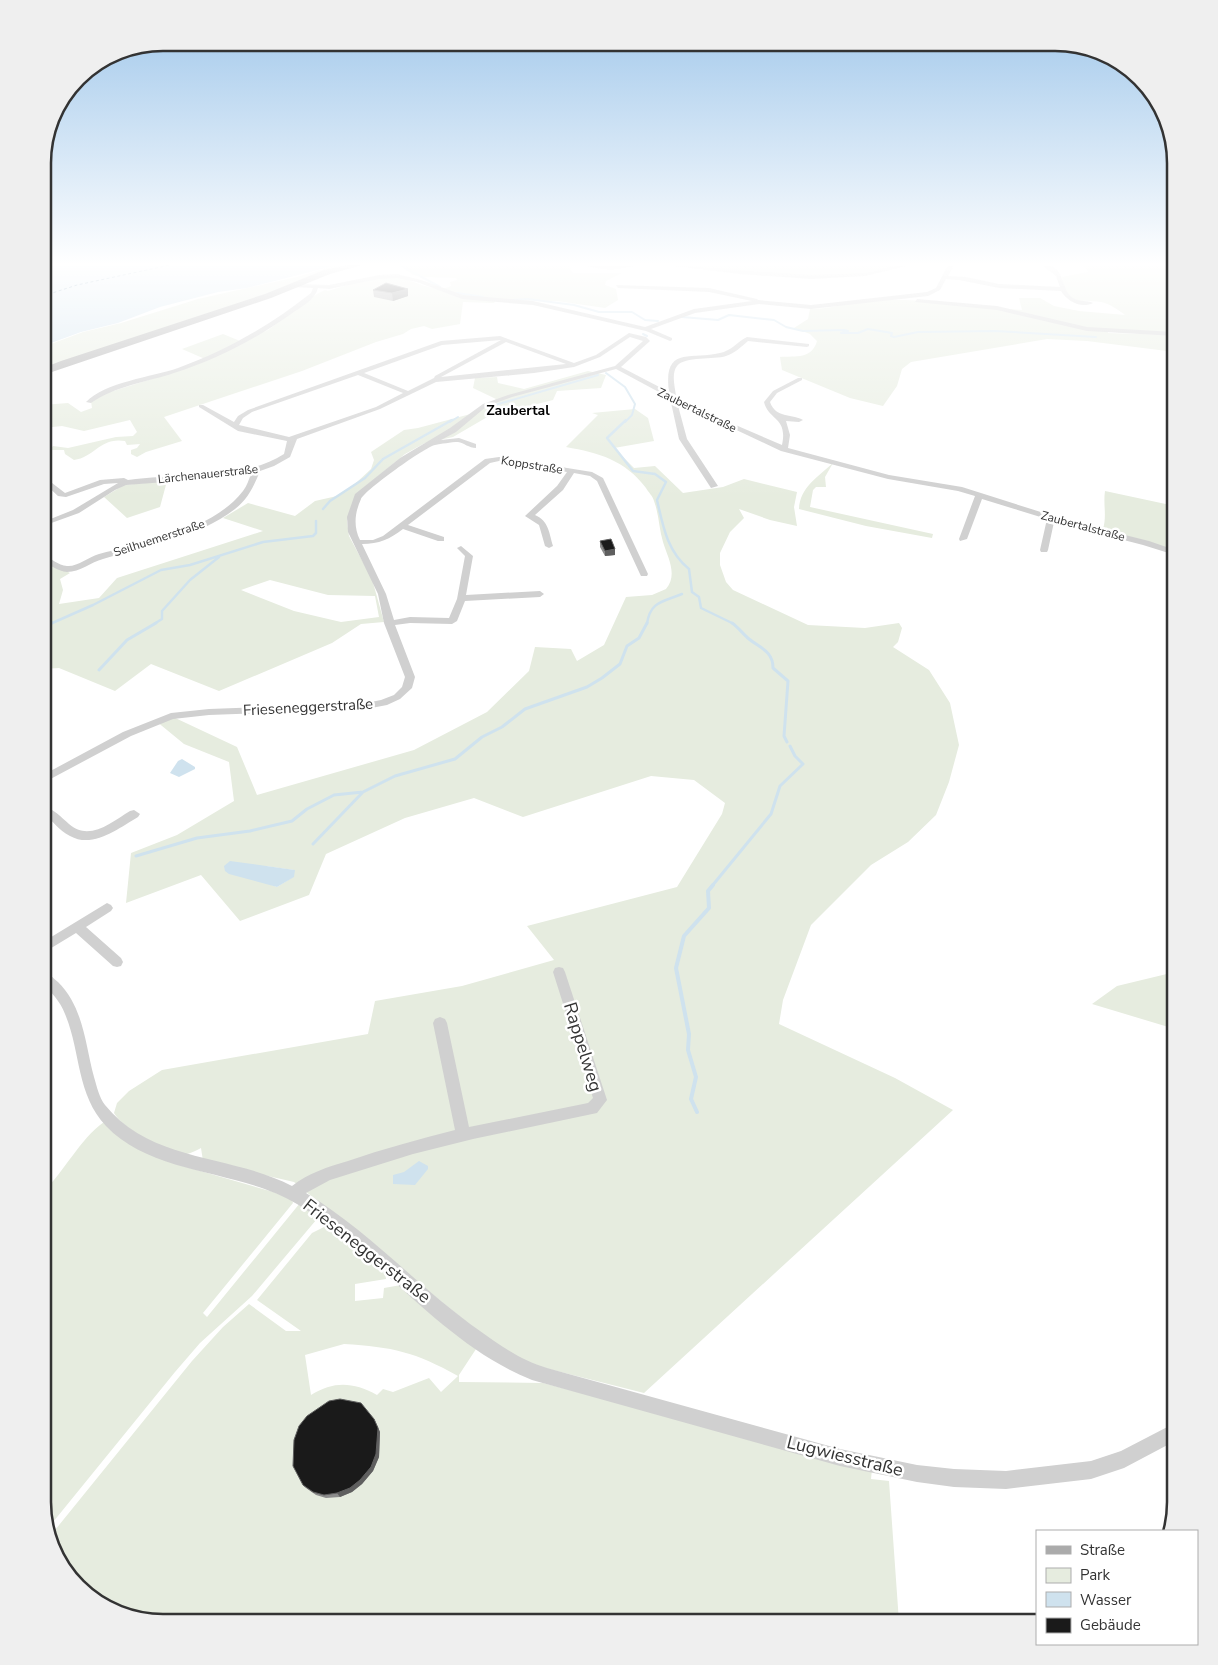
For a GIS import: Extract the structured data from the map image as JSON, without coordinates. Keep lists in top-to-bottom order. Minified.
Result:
{"streets":{"street":["Zaubertalstraße","Koppstraße","Lärchenauerstraße","Seilhuemerstraße","Frieseneggerstraße","Rappelweg","Lugwiesstraße"]},"crossings":[["Zaubertalstraße","Frieseneggerstraße"],["Koppstraße","Frieseneggerstraße"],["Lärchenauerstraße","Seilhuemerstraße"],["Frieseneggerstraße","Rappelweg"],["Frieseneggerstraße","Lugwiesstraße"]],"districts":["Zaubertal"],"legend":["Straße","Park","Wasser","Gebäude"]}
